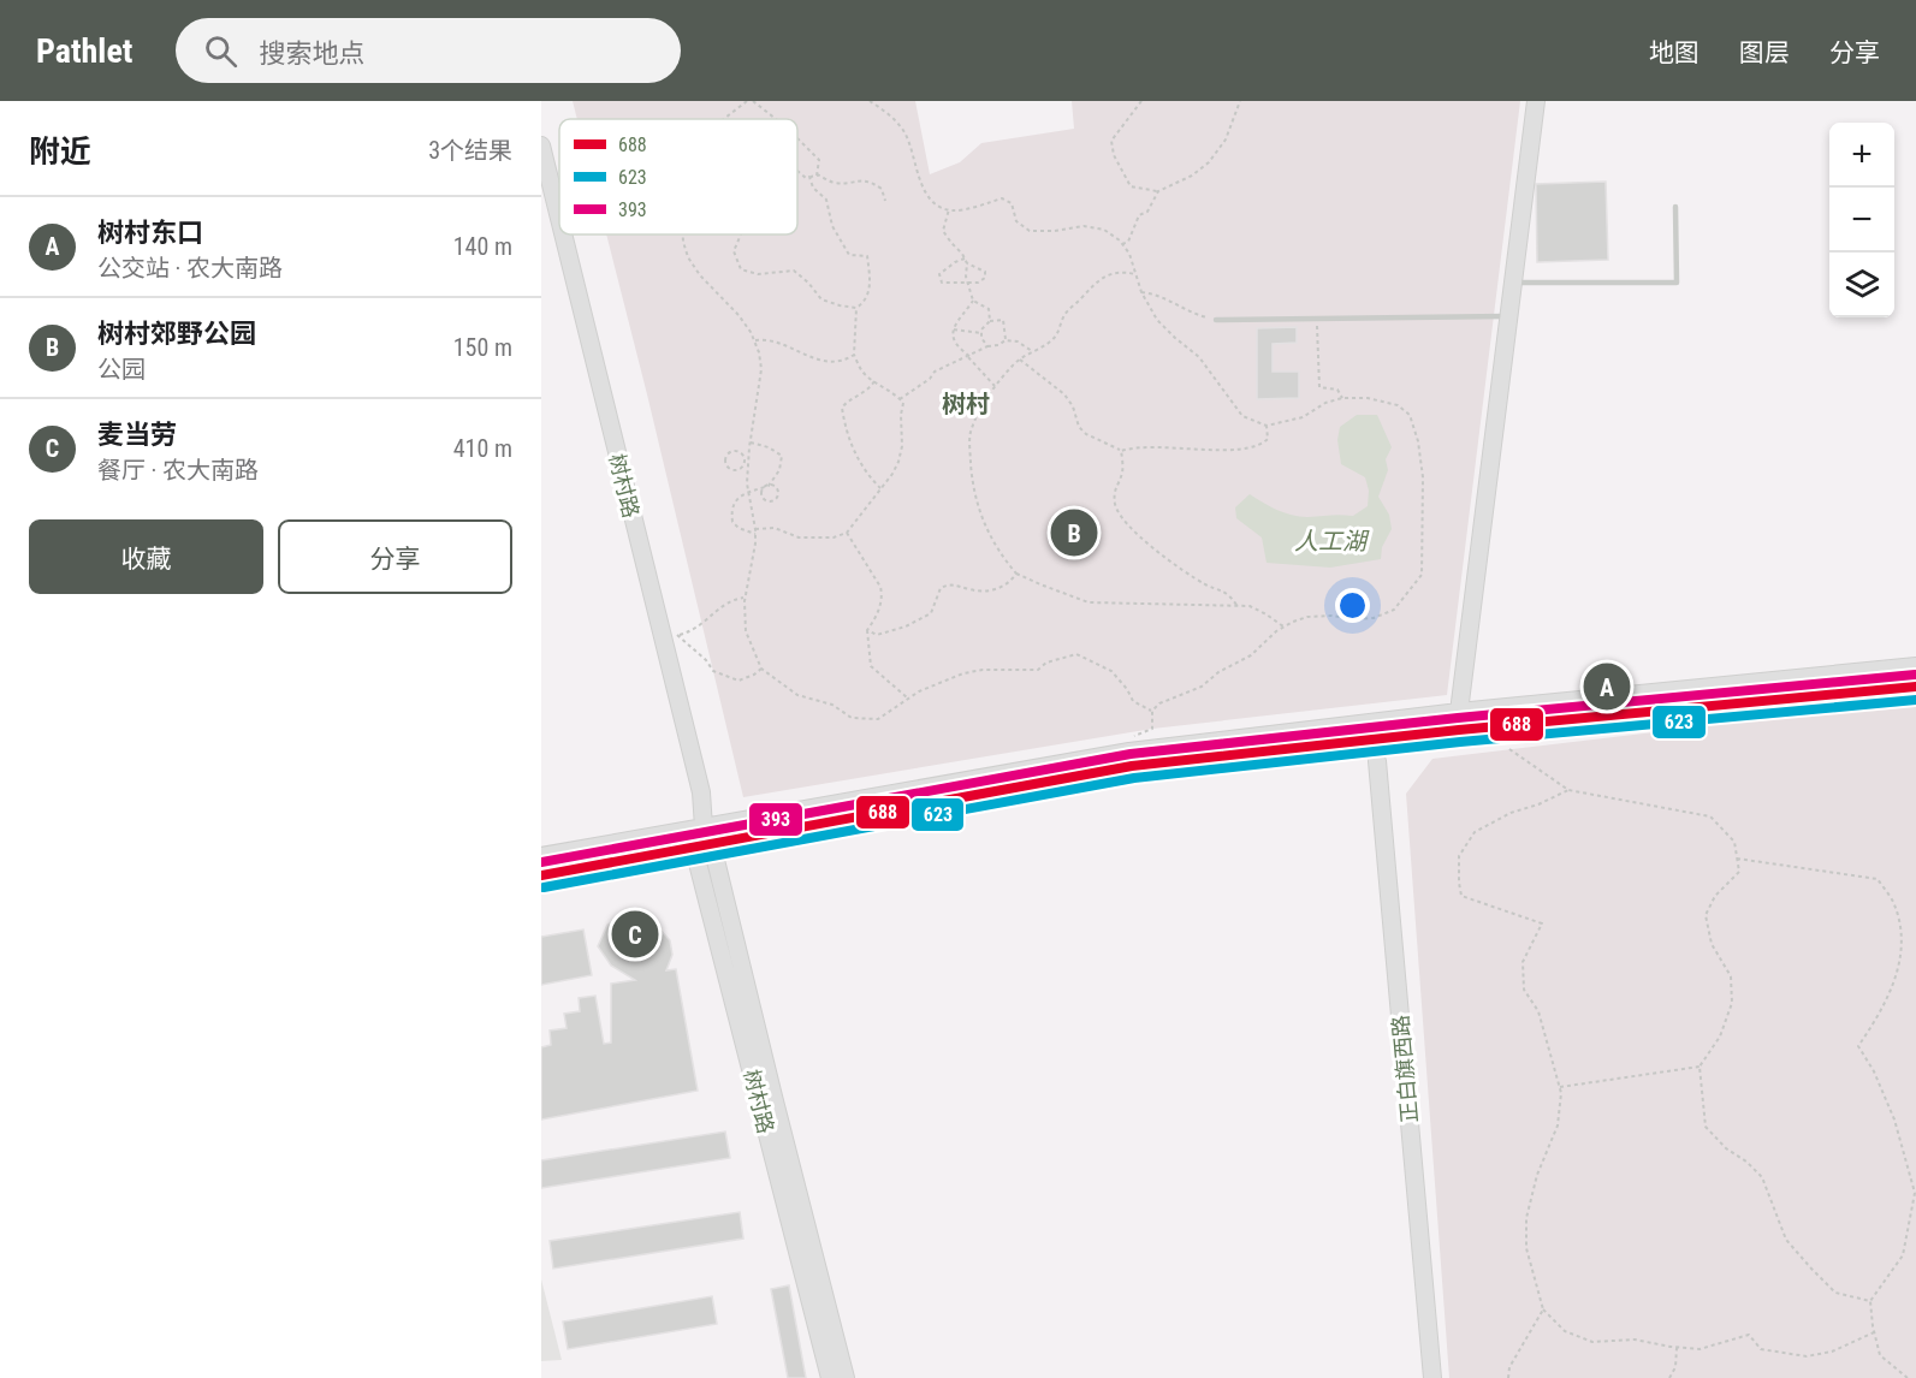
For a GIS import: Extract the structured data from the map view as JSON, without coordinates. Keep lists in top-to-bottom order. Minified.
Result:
{"streets":{"main road":["树村路","正白旗西路"]},"districts":["树村"],"water":["人工湖"],"lines":["transit line 393","transit line 688","transit line 623"],"legend":["688","623","393"],"page":{"header":"Pathlet","search":"搜索地点","nav":["地图","图层","分享"],"heading":["附近","3个结果"],"map_buttons":["+","−"],"list":[{"mark":"A","name":"树村东口","note":"公交站 · 农大南路","value":"140 m"},{"mark":"B","name":"树村郊野公园","note":"公园","value":"150 m"},{"mark":"C","name":"麦当劳","note":"餐厅 · 农大南路","value":"410 m"}],"buttons":["收藏","分享"],"pins":["B","A","C"]}}
